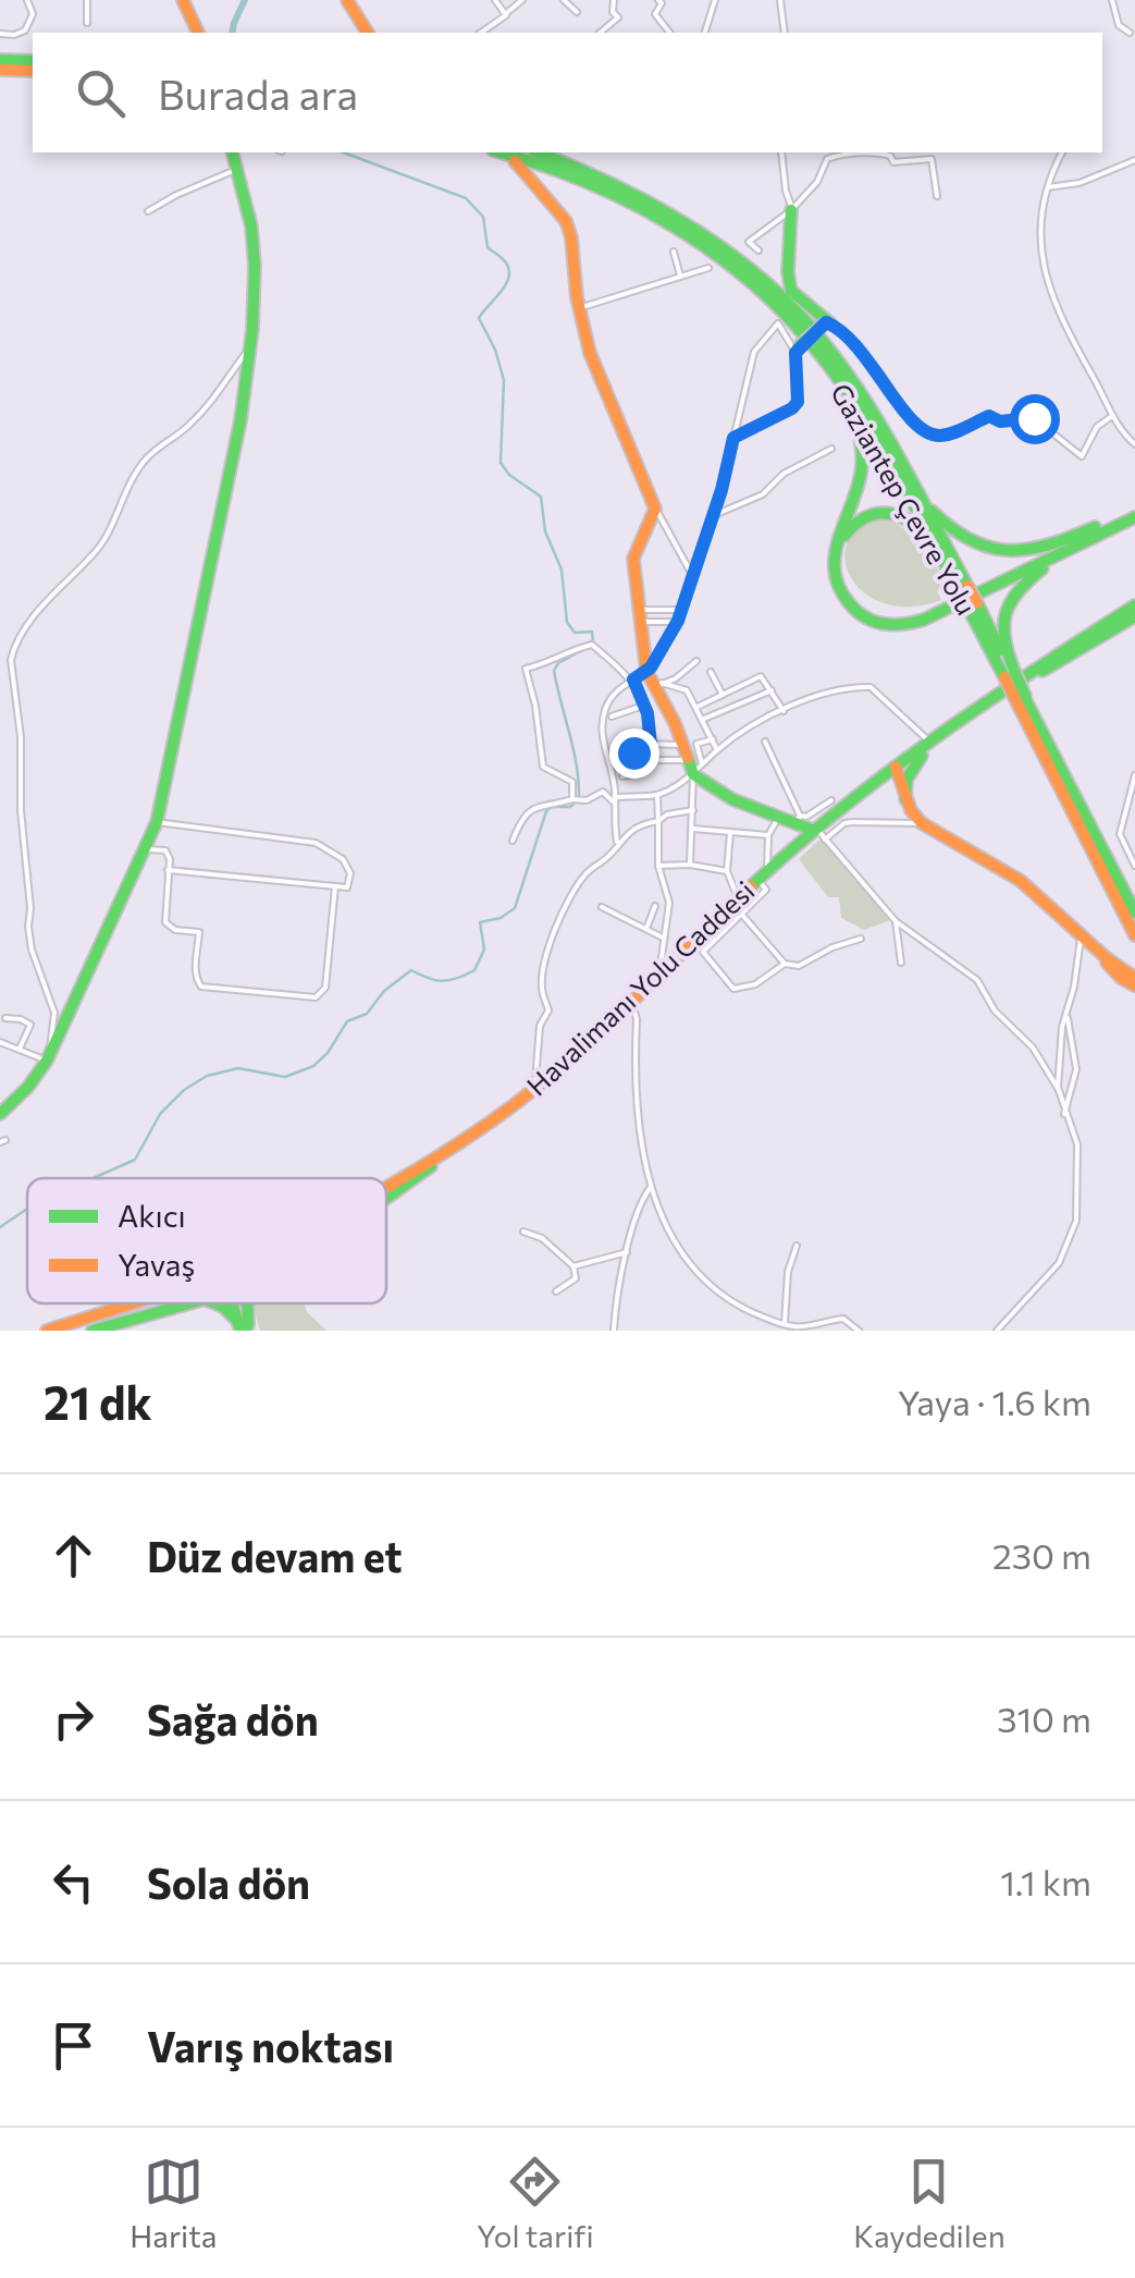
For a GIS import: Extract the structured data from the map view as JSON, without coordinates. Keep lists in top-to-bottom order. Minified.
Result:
{"streets":{"main road":["Gaziantep Çevre Yolu","Havalimanı Yolu Caddesi"]},"legend":["Akıcı","Yavaş"],"page":{"search":"Burada ara","heading":["21 dk","Yaya · 1.6 km"],"list":[["Düz devam et","230 m"],["Sağa dön","310 m"],["Sola dön","1.1 km"],"Varış noktası"],"nav":["Harita","Yol tarifi","Kaydedilen"]}}
